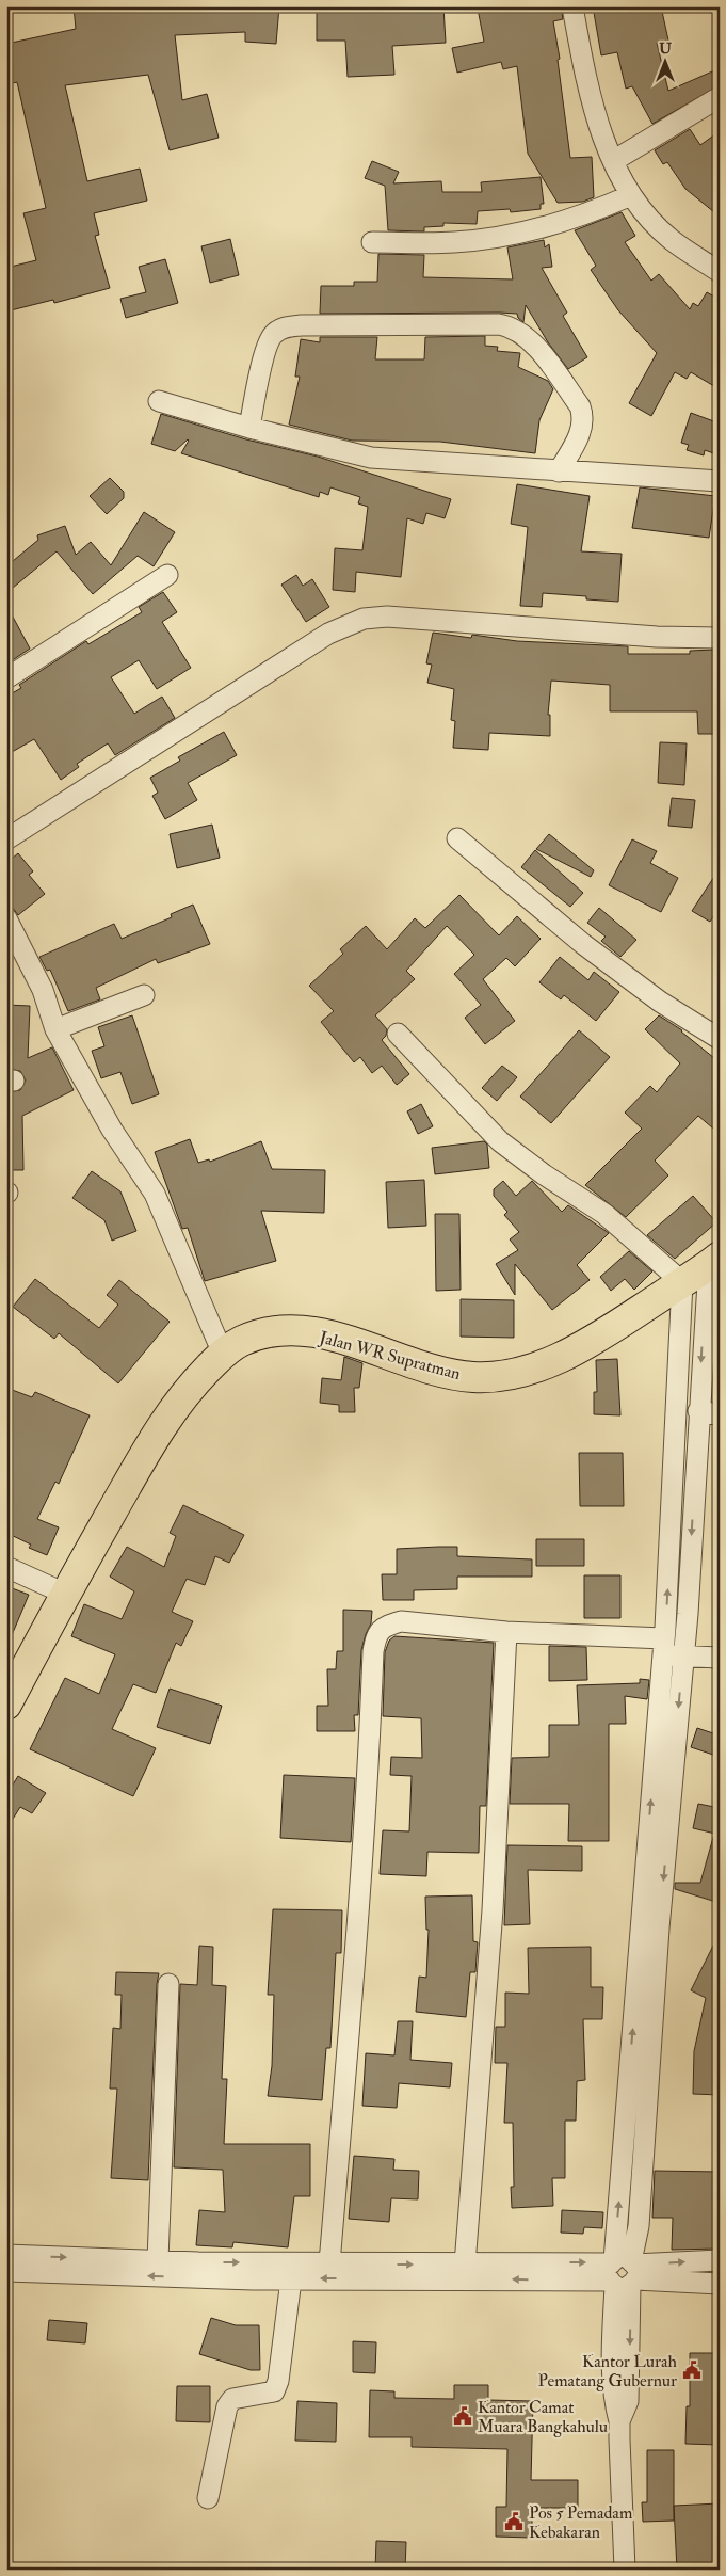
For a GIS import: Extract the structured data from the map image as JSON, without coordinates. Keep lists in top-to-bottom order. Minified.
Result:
{"streets":{"highway":["Jalan WR Supratman"]},"places":{"public building":["Kantor Lurah Pematang Gubernur","Kantor Camat Muara Bangkahulu","Pos 5 Pemadam Kebakaran"]},"north":"top"}
